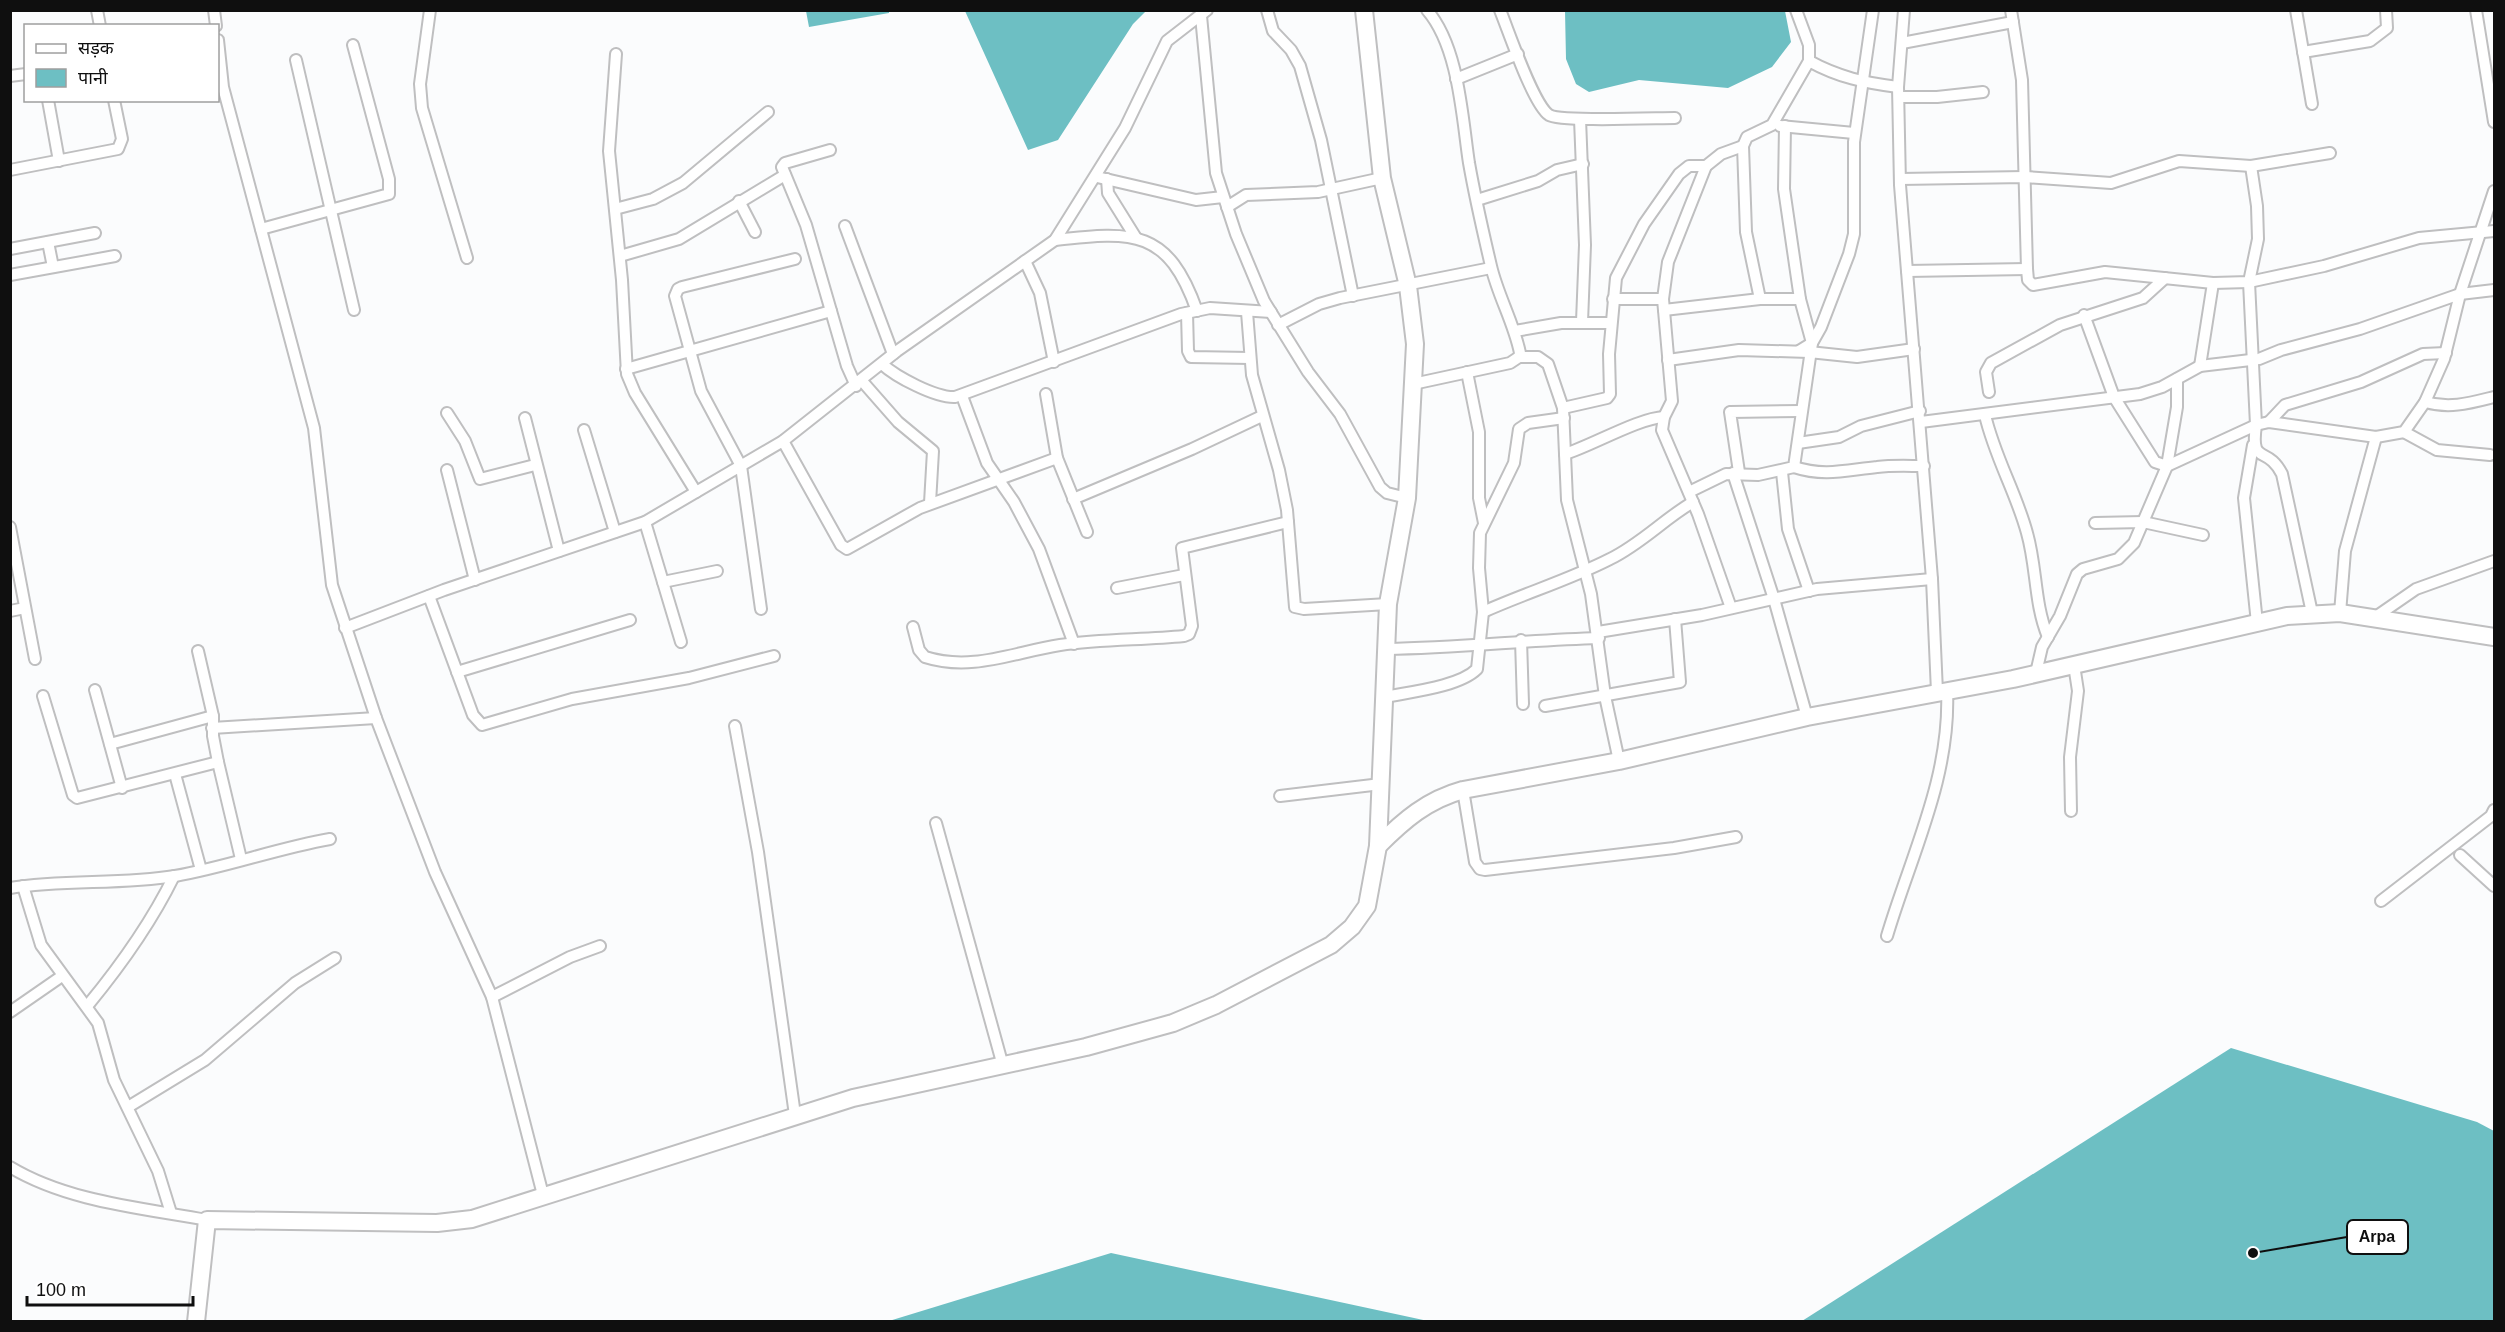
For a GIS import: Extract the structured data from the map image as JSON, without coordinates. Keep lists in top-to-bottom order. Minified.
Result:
{"places":["Arpa"],"legend":["सड़क","पानी"],"scale_bar":"100 m"}
